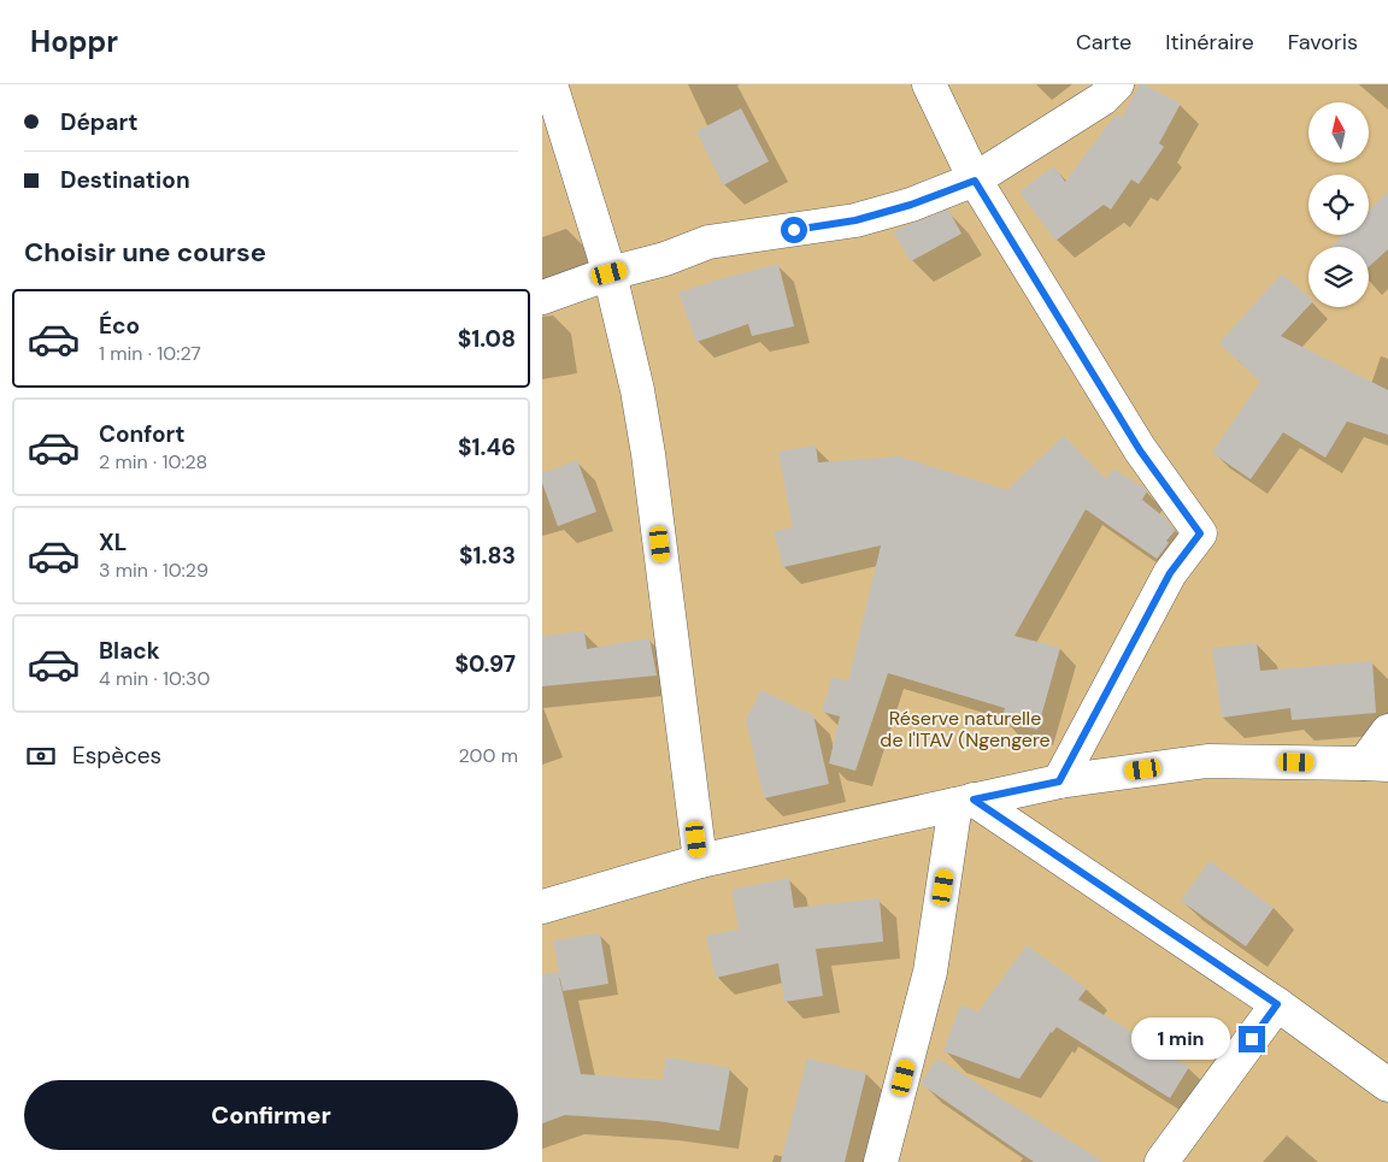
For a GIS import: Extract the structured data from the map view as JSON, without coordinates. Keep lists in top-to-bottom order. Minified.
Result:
{"parks":["Réserve naturelle de l'ITAV (Ngengere"],"north":"top","page":{"header":"Hoppr","nav":["Carte","Itinéraire","Favoris"],"banner":["Départ","Destination"],"heading":"Choisir une course","list":[{"name":"Éco","note":"1 min · 10:27","value":"$1.08"},{"name":"Confort","note":"2 min · 10:28","value":"$1.46"},{"name":"XL","note":"3 min · 10:29","value":"$1.83"},{"name":"Black","note":"4 min · 10:30","value":"$0.97"}],"pay":["Espèces","200 m"],"bubble":"1 min","buttons":"Confirmer"}}
